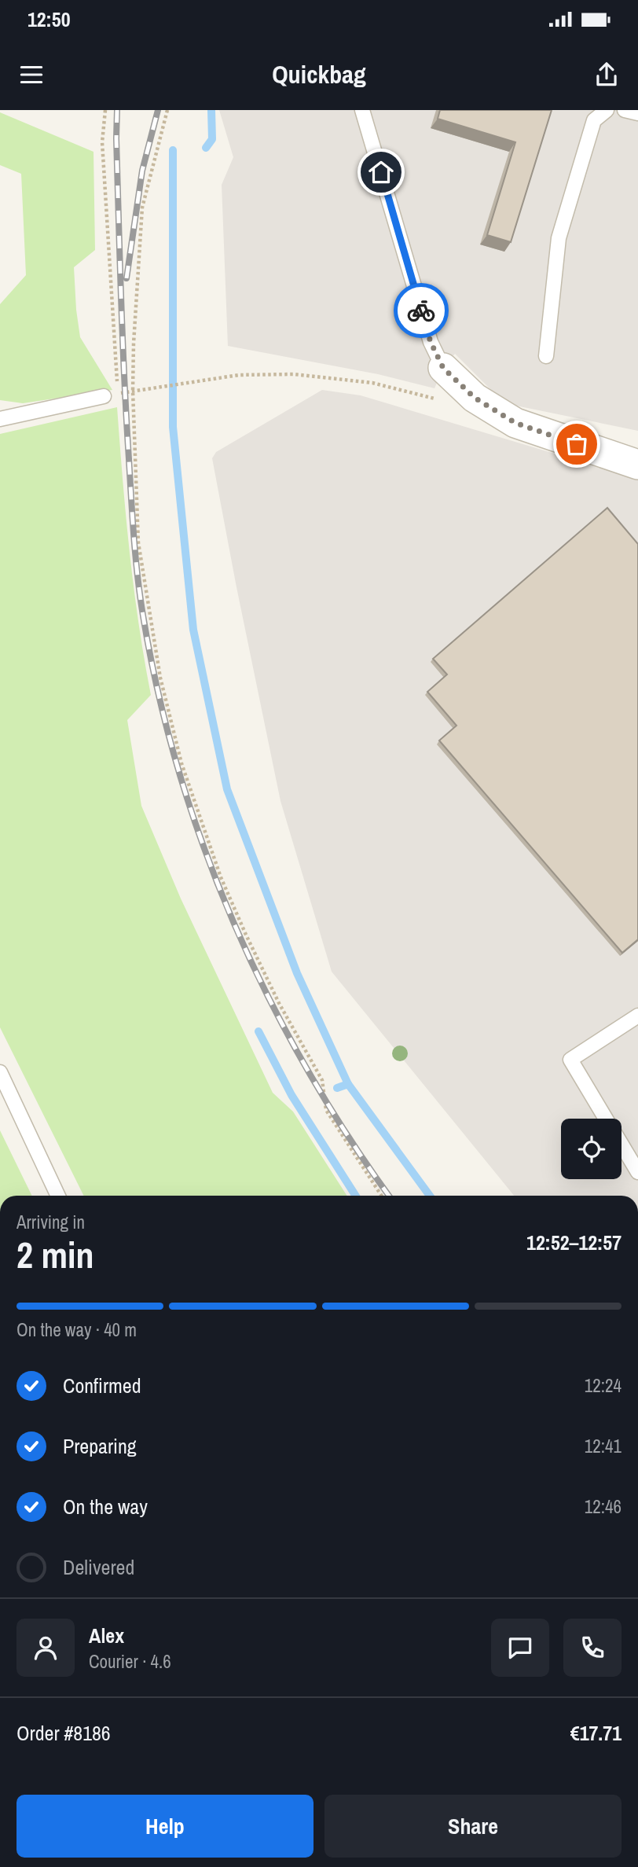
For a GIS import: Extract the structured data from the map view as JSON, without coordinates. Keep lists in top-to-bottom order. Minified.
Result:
{"page":{"status":"12:50","header":"Quickbag","heading":["2 min","Arriving in","12:52–12:57"],"panel":["Alex","Courier · 4.6","Order #8186","€17.71"],"bar":"On the way · 40 m","list":[["Confirmed","12:24"],["Preparing","12:41"],["On the way","12:46"],"Delivered"],"buttons":["Help","Share"]}}
